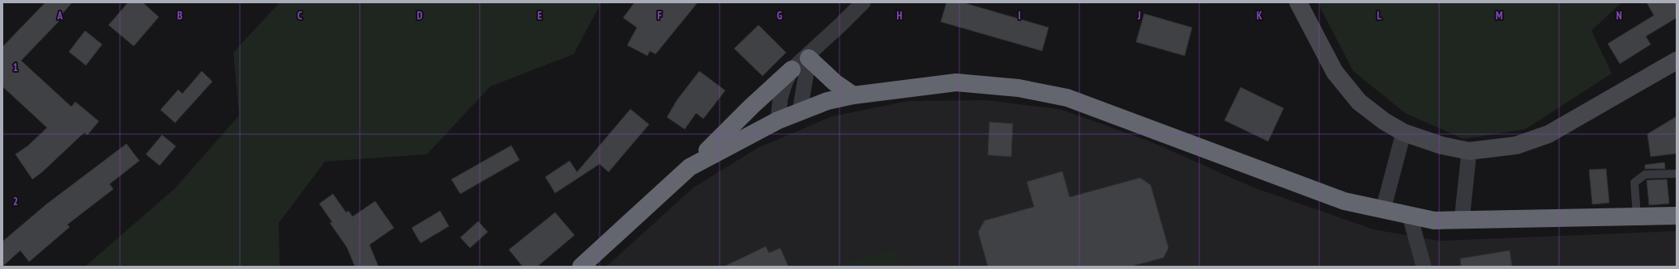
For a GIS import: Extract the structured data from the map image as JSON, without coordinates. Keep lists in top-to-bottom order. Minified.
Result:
{"grid":{"columns":["A","B","C","D","E","F","G","H","I","J","K","L","M","N"],"rows":["1","2"]}}
